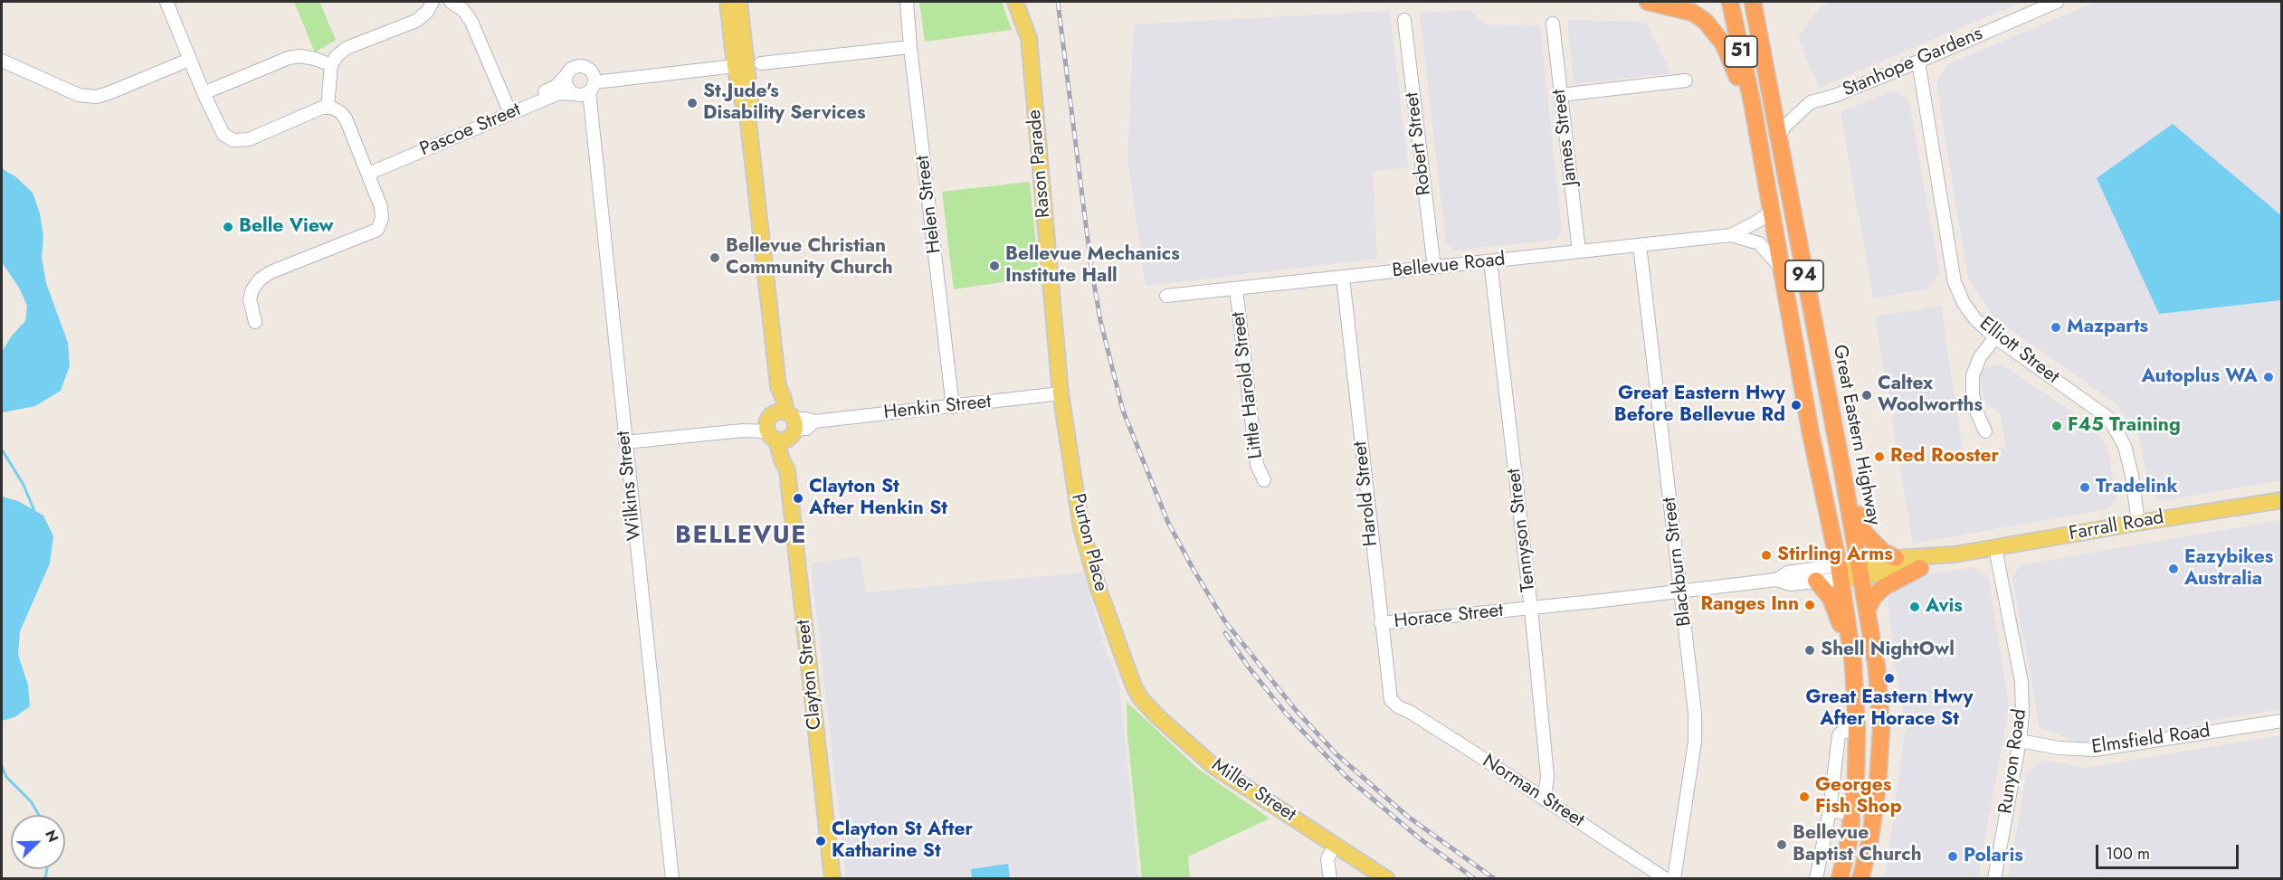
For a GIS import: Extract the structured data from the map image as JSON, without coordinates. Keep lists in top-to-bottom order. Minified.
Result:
{"streets":{"highway":["51","94","Great Eastern Highway"],"main road":["Rason Parade","Farrall Road","Purton Place","Clayton Street","Miller Street"],"street":["Stanhope Gardens","Pascoe Street","James Street","Robert Street","Helen Street","Bellevue Road","Elliott Street","Little Harold Street","Henkin Street","Wilkins Street","Harold Street","Tennyson Street","Blackburn Street","Horace Street","Elmsfield Road","Runyon Road","Norman Street"]},"crossings":[["51","94"],["Stanhope Gardens","Elliott Street"],["Stanhope Gardens","Great Eastern Highway"],["Pascoe Street","Wilkins Street"],["James Street","Bellevue Road"],["Robert Street","Bellevue Road"],["Rason Parade","Henkin Street"],["Rason Parade","Purton Place"],["Helen Street","Henkin Street"],["Bellevue Road","94"],["Bellevue Road","Little Harold Street"],["Bellevue Road","Harold Street"],["Bellevue Road","Tennyson Street"],["Bellevue Road","Blackburn Street"],["94","Farrall Road"],["94","Horace Street"],["Elliott Street","Farrall Road"],["Henkin Street","Wilkins Street"],["Henkin Street","Purton Place"],["Henkin Street","Clayton Street"],["Great Eastern Highway","Farrall Road"],["Harold Street","Horace Street"],["Harold Street","Norman Street"],["Farrall Road","Horace Street"],["Farrall Road","Runyon Road"],["Tennyson Street","Horace Street"],["Tennyson Street","Norman Street"],["Purton Place","Miller Street"],["Blackburn Street","Horace Street"],["Elmsfield Road","Runyon Road"]],"districts":["BELLEVUE"],"places":["St.Jude's Disability Services","Belle View","Bellevue Christian Community Church","Bellevue Mechanics Institute Hall","Mazparts","Autoplus WA","Caltex Woolworths","Great Eastern Hwy Before Bellevue Rd","F45 Training","Red Rooster","Tradelink","Clayton St After Henkin St","Stirling Arms","Eazybikes Australia","Ranges Inn","Avis","Shell NightOwl","Great Eastern Hwy After Horace St","Georges Fish Shop","Clayton St After Katharine St","Bellevue Baptist Church","Polaris"],"scale_bar":"100 m","north":"top right"}
